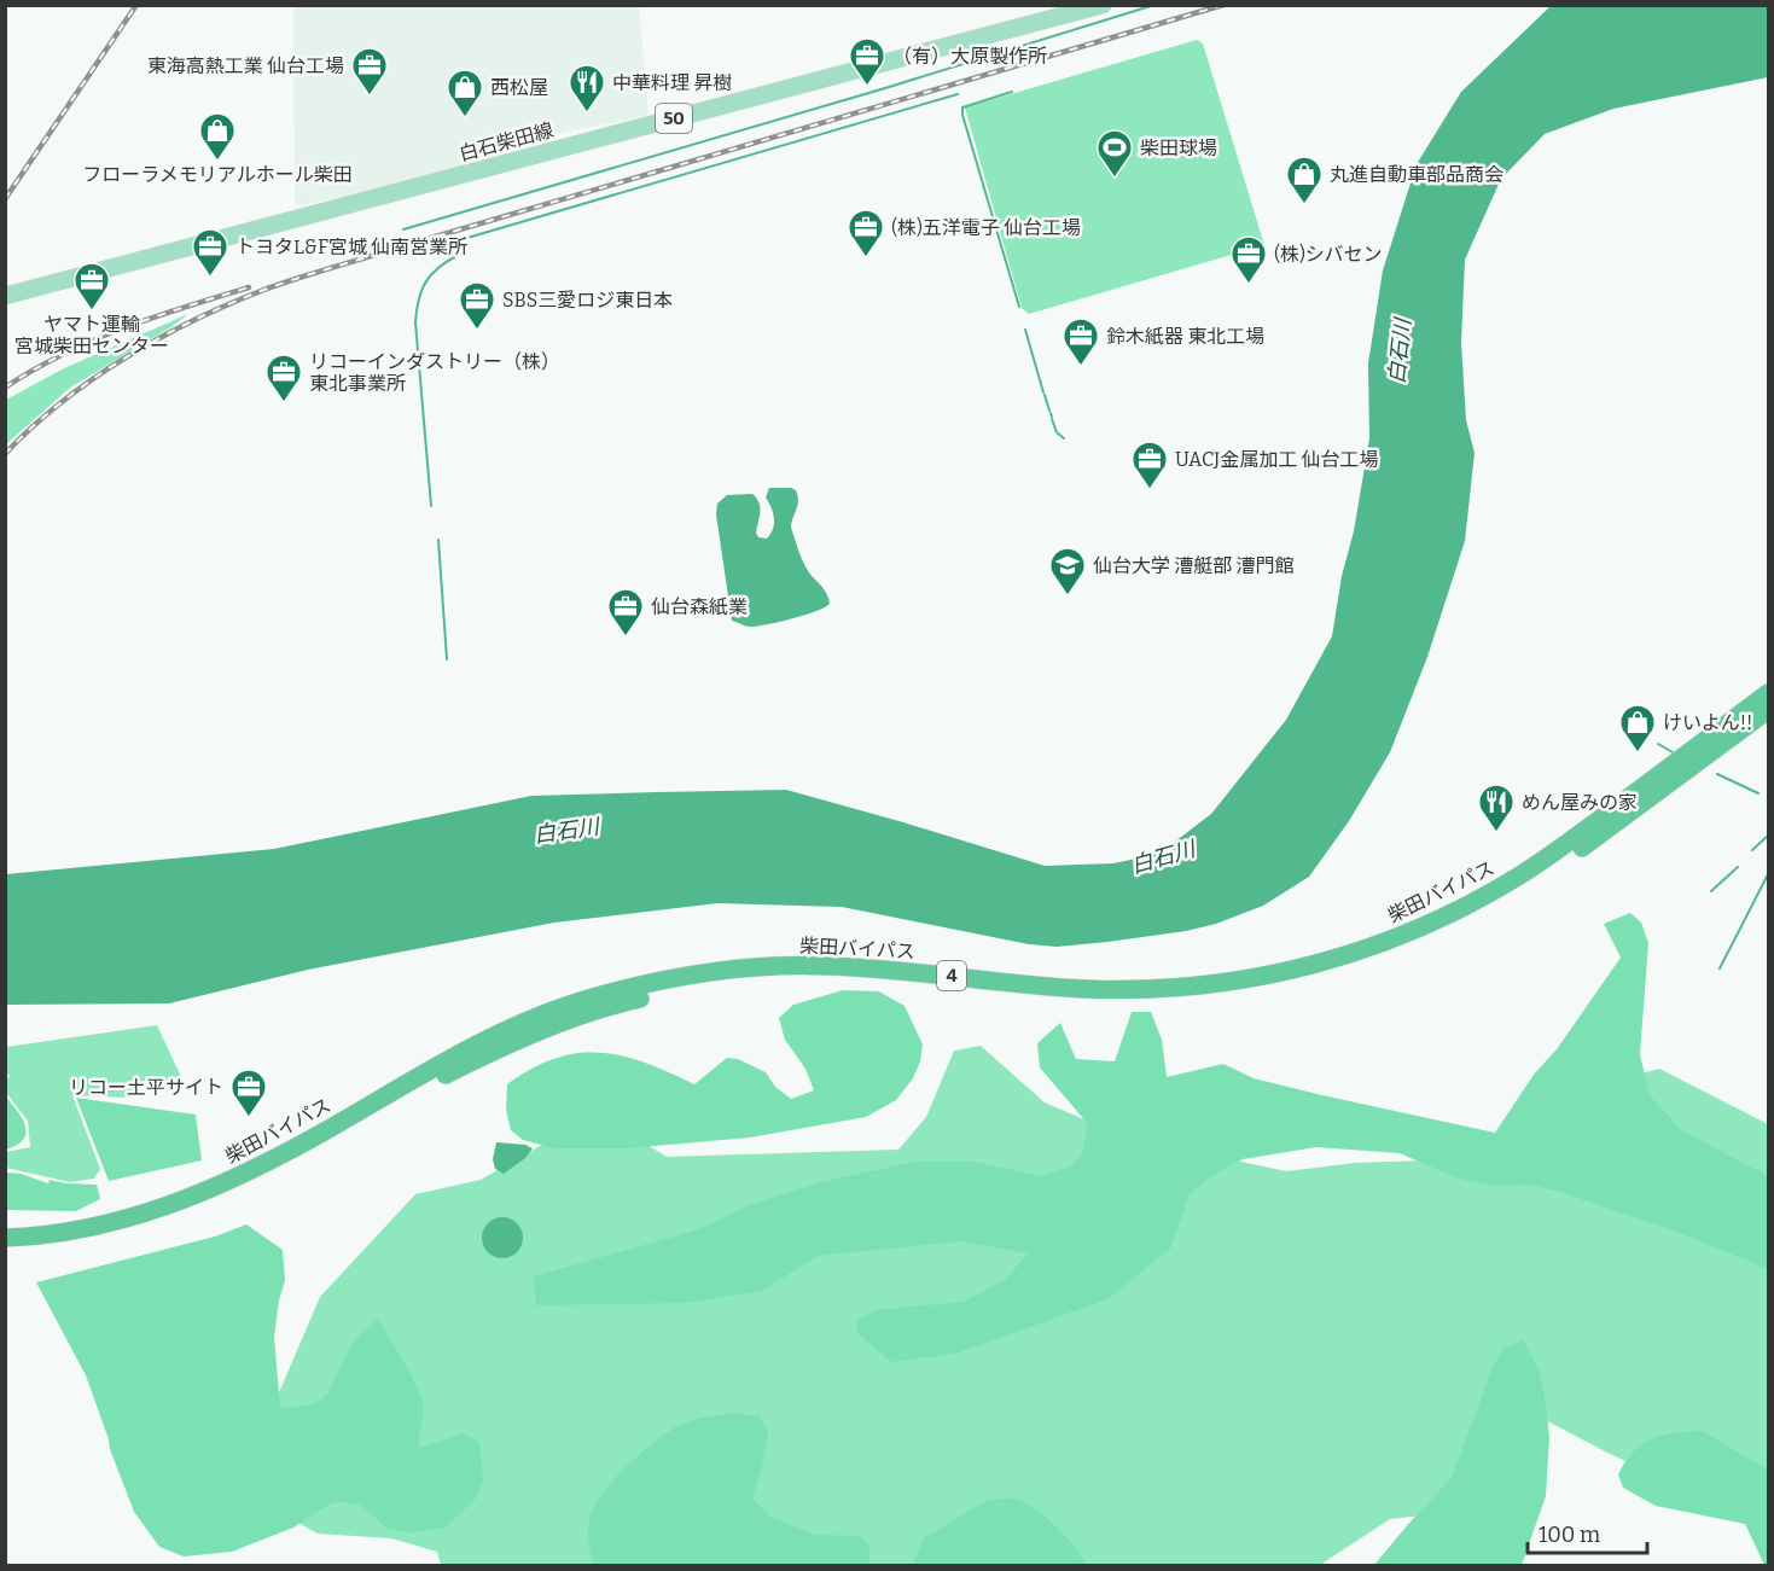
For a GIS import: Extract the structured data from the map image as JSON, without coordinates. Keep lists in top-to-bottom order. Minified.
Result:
{"streets":{"highway":["柴田バイパス","4"],"main road":["50","白石柴田線"]},"water":["白石川"],"places":{"office":["（有）大原製作所","東海高熱工業 仙台工場","(株)五洋電子 仙台工場","トヨタL&F宮城 仙南営業所","(株)シバセン","ヤマト運輸 宮城柴田センター","SBS三愛ロジ東日本","鈴木紙器 東北工場","リコーインダストリー（株） 東北事業所","UACJ金属加工 仙台工場","仙台森紙業","リコー土平サイト"],"restaurant":["中華料理 昇樹","めん屋みの家"],"shop":["西松屋","フローラメモリアルホール柴田","丸進自動車部品商会","けいよん!!"],"sports":["柴田球場"],"school or university":["仙台大学 漕艇部 漕門館"]},"scale_bar":"100 m"}
